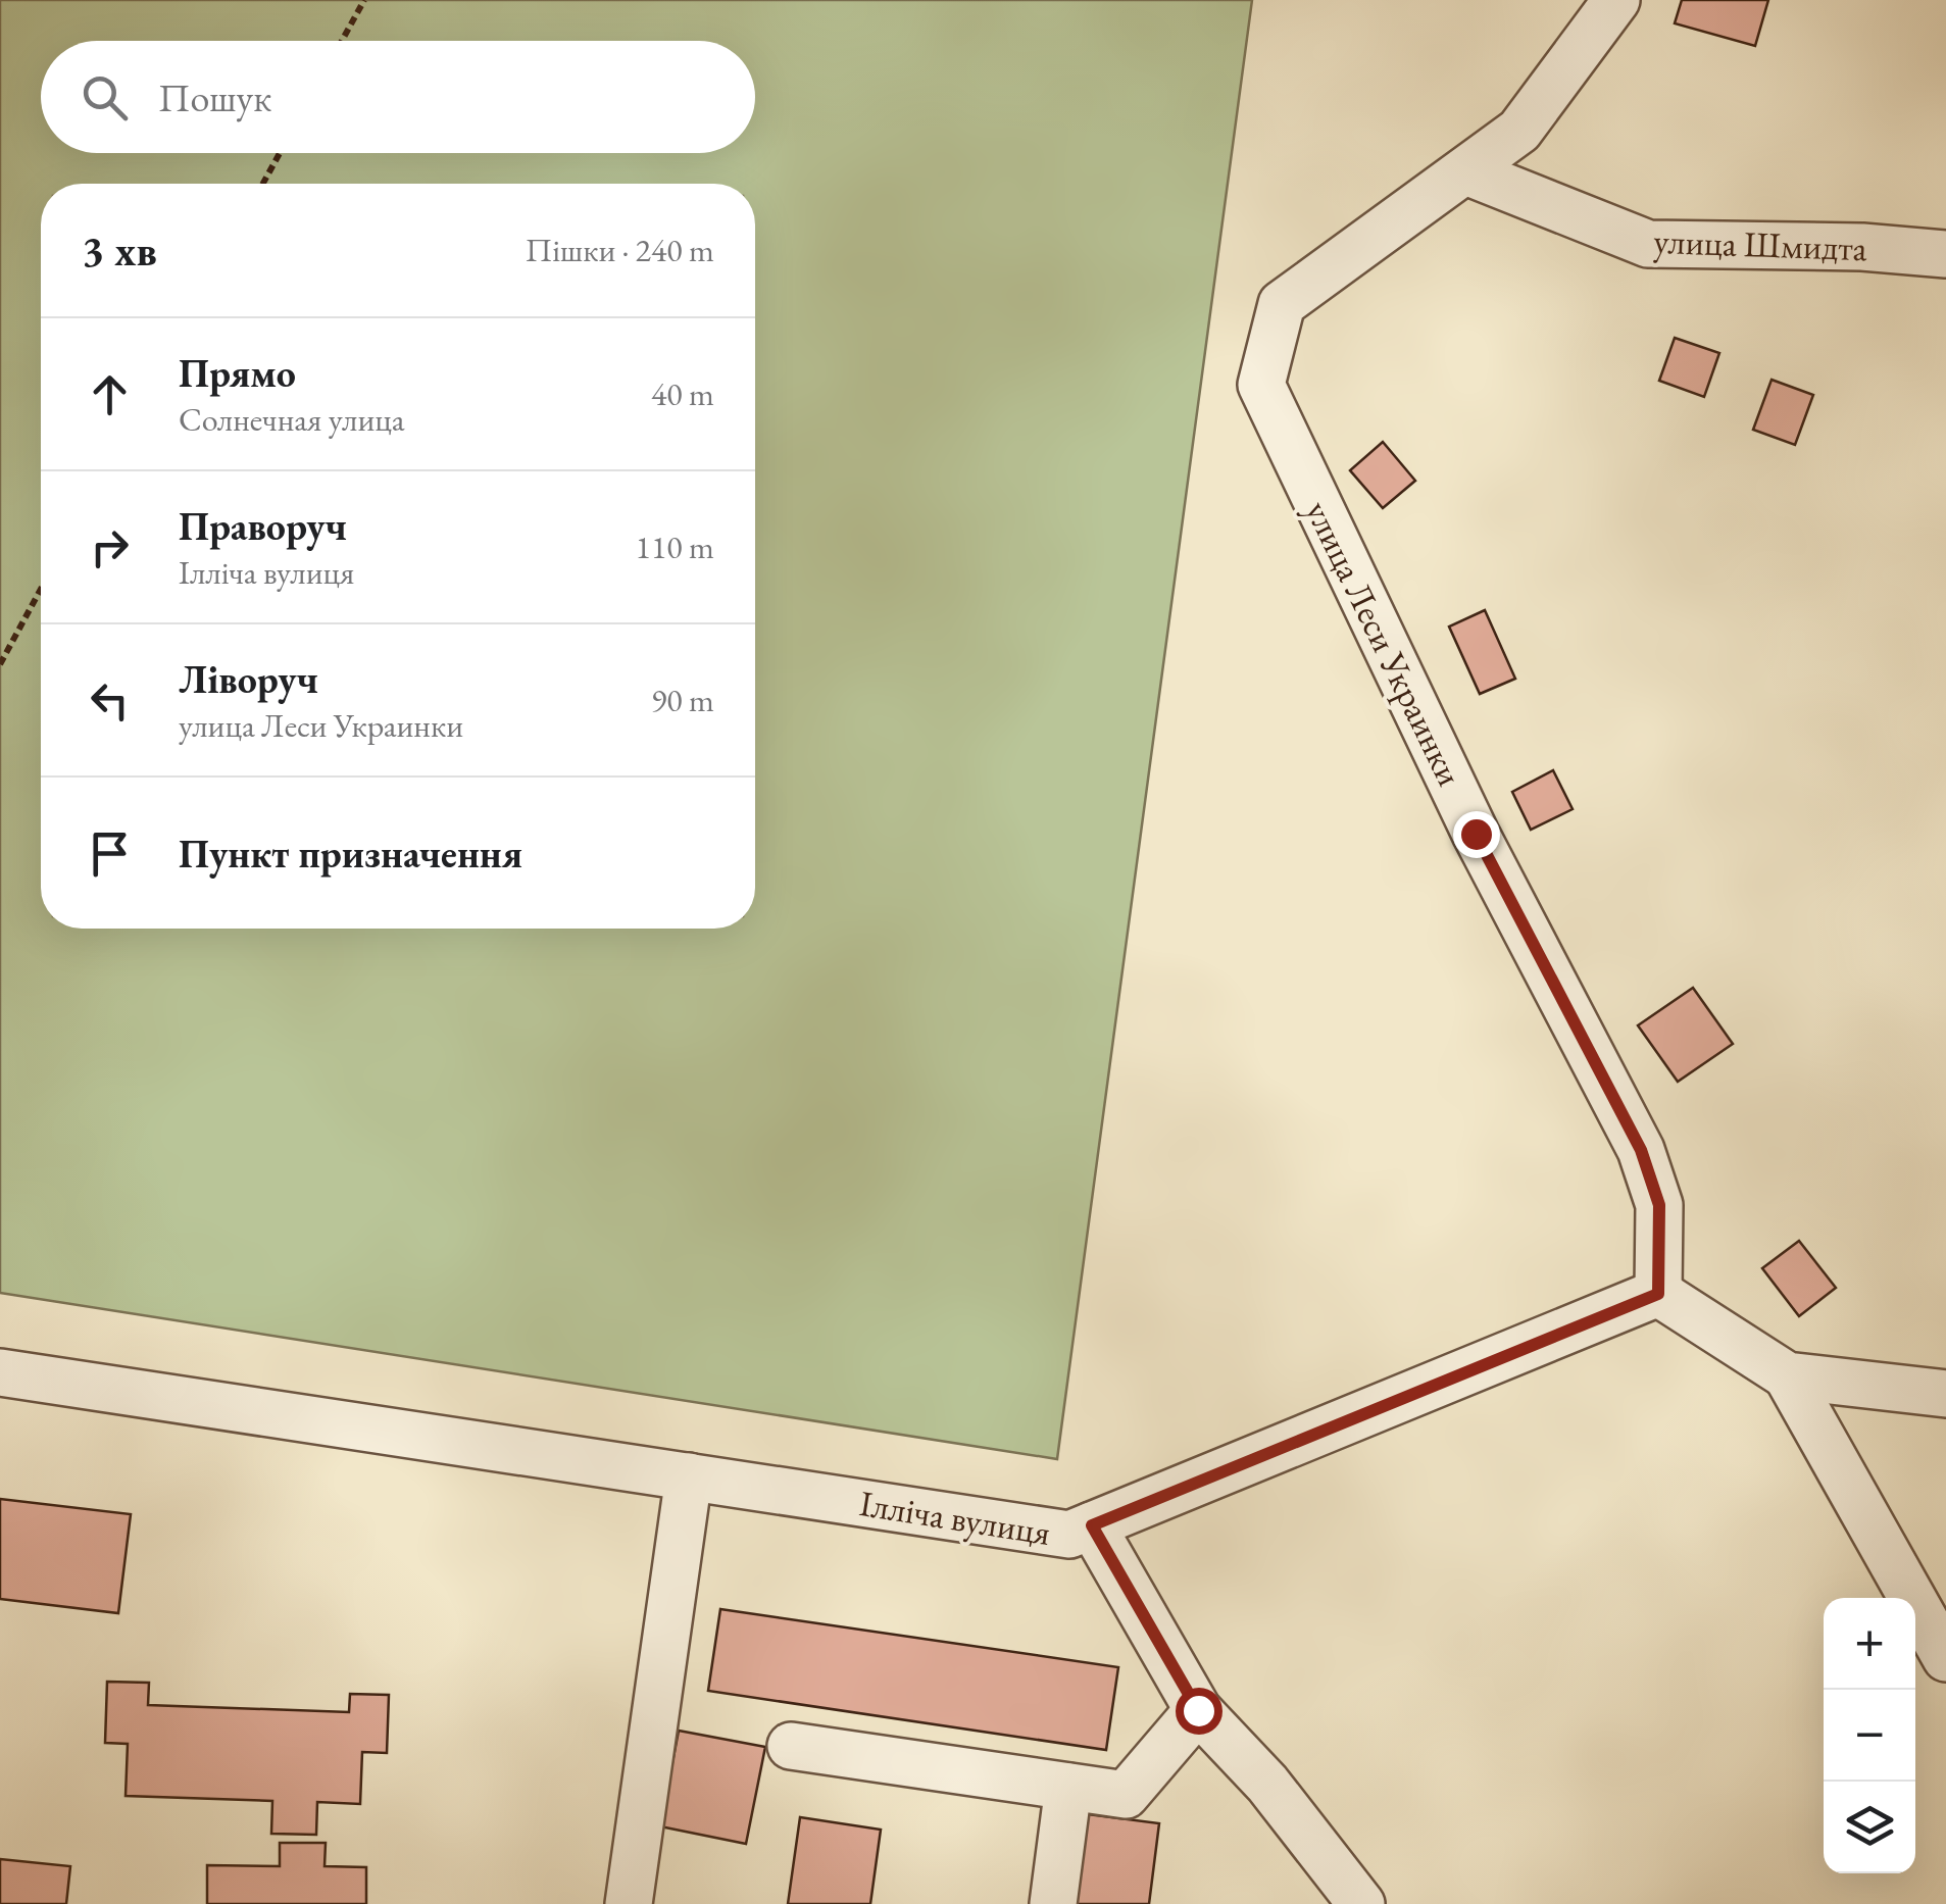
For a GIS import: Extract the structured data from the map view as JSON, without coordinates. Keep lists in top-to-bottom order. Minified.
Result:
{"streets":{"street":["улица Шмидта","улица Леси Украинки","Ілліча вулиця"]},"crossings":[["улица Шмидта","улица Леси Украинки"],["улица Леси Украинки","Ілліча вулиця"]],"page":{"search":"Пошук","heading":["3 хв","Пішки · 240 m"],"list":[["Прямо","Солнечная улица","40 m"],["Праворуч","Ілліча вулиця","110 m"],["Ліворуч","улица Леси Украинки","90 m"],"Пункт призначення"],"map_buttons":["+","−"]}}
